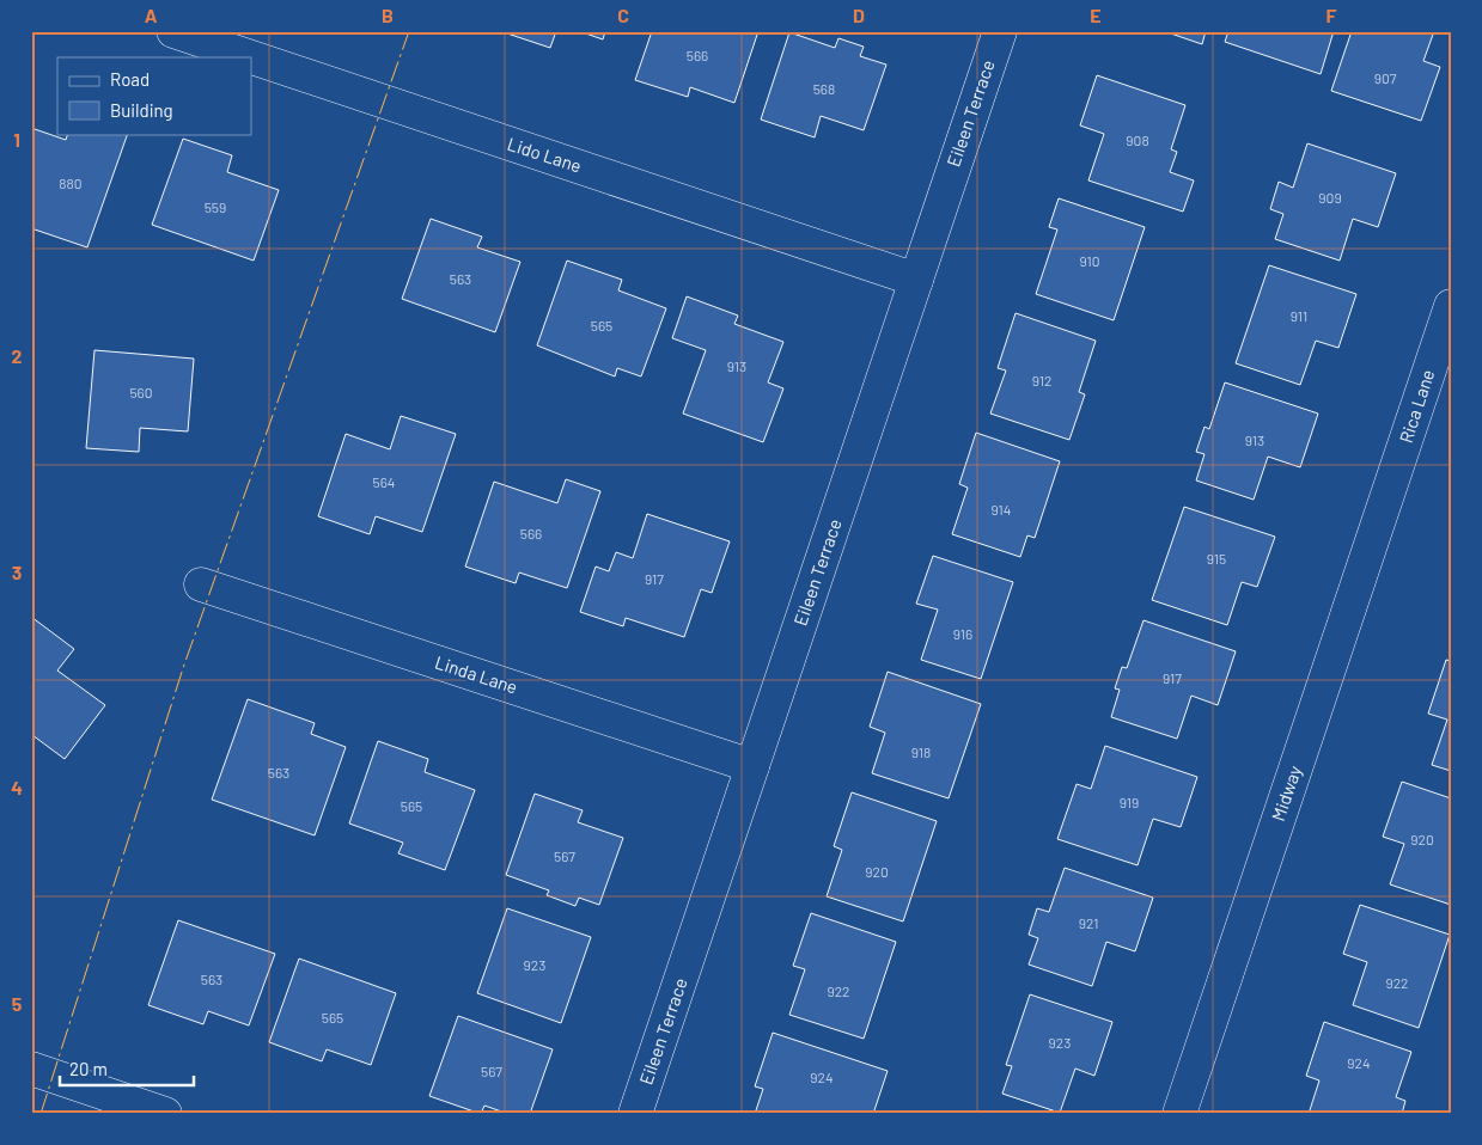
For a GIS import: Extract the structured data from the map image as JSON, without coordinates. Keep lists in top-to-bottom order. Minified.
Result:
{"streets":{"street":["Eileen Terrace","Lido Lane","Rica Lane","Linda Lane","Midway"]},"crossings":[["Eileen Terrace","Lido Lane"],["Eileen Terrace","Linda Lane"],["Rica Lane","Midway"]],"house_numbers":["566","907","568","908","880","909","559","910","563","911","565","913","912","560","913","564","914","566","915","917","916","917","918","563","919","565","920","567","920","921","923","563","922","922","565","923","924","567","924"],"legend":["Road","Building"],"scale_bar":"20 m","grid":{"columns":["A","B","C","D","E","F"],"rows":["1","2","3","4","5"]}}
